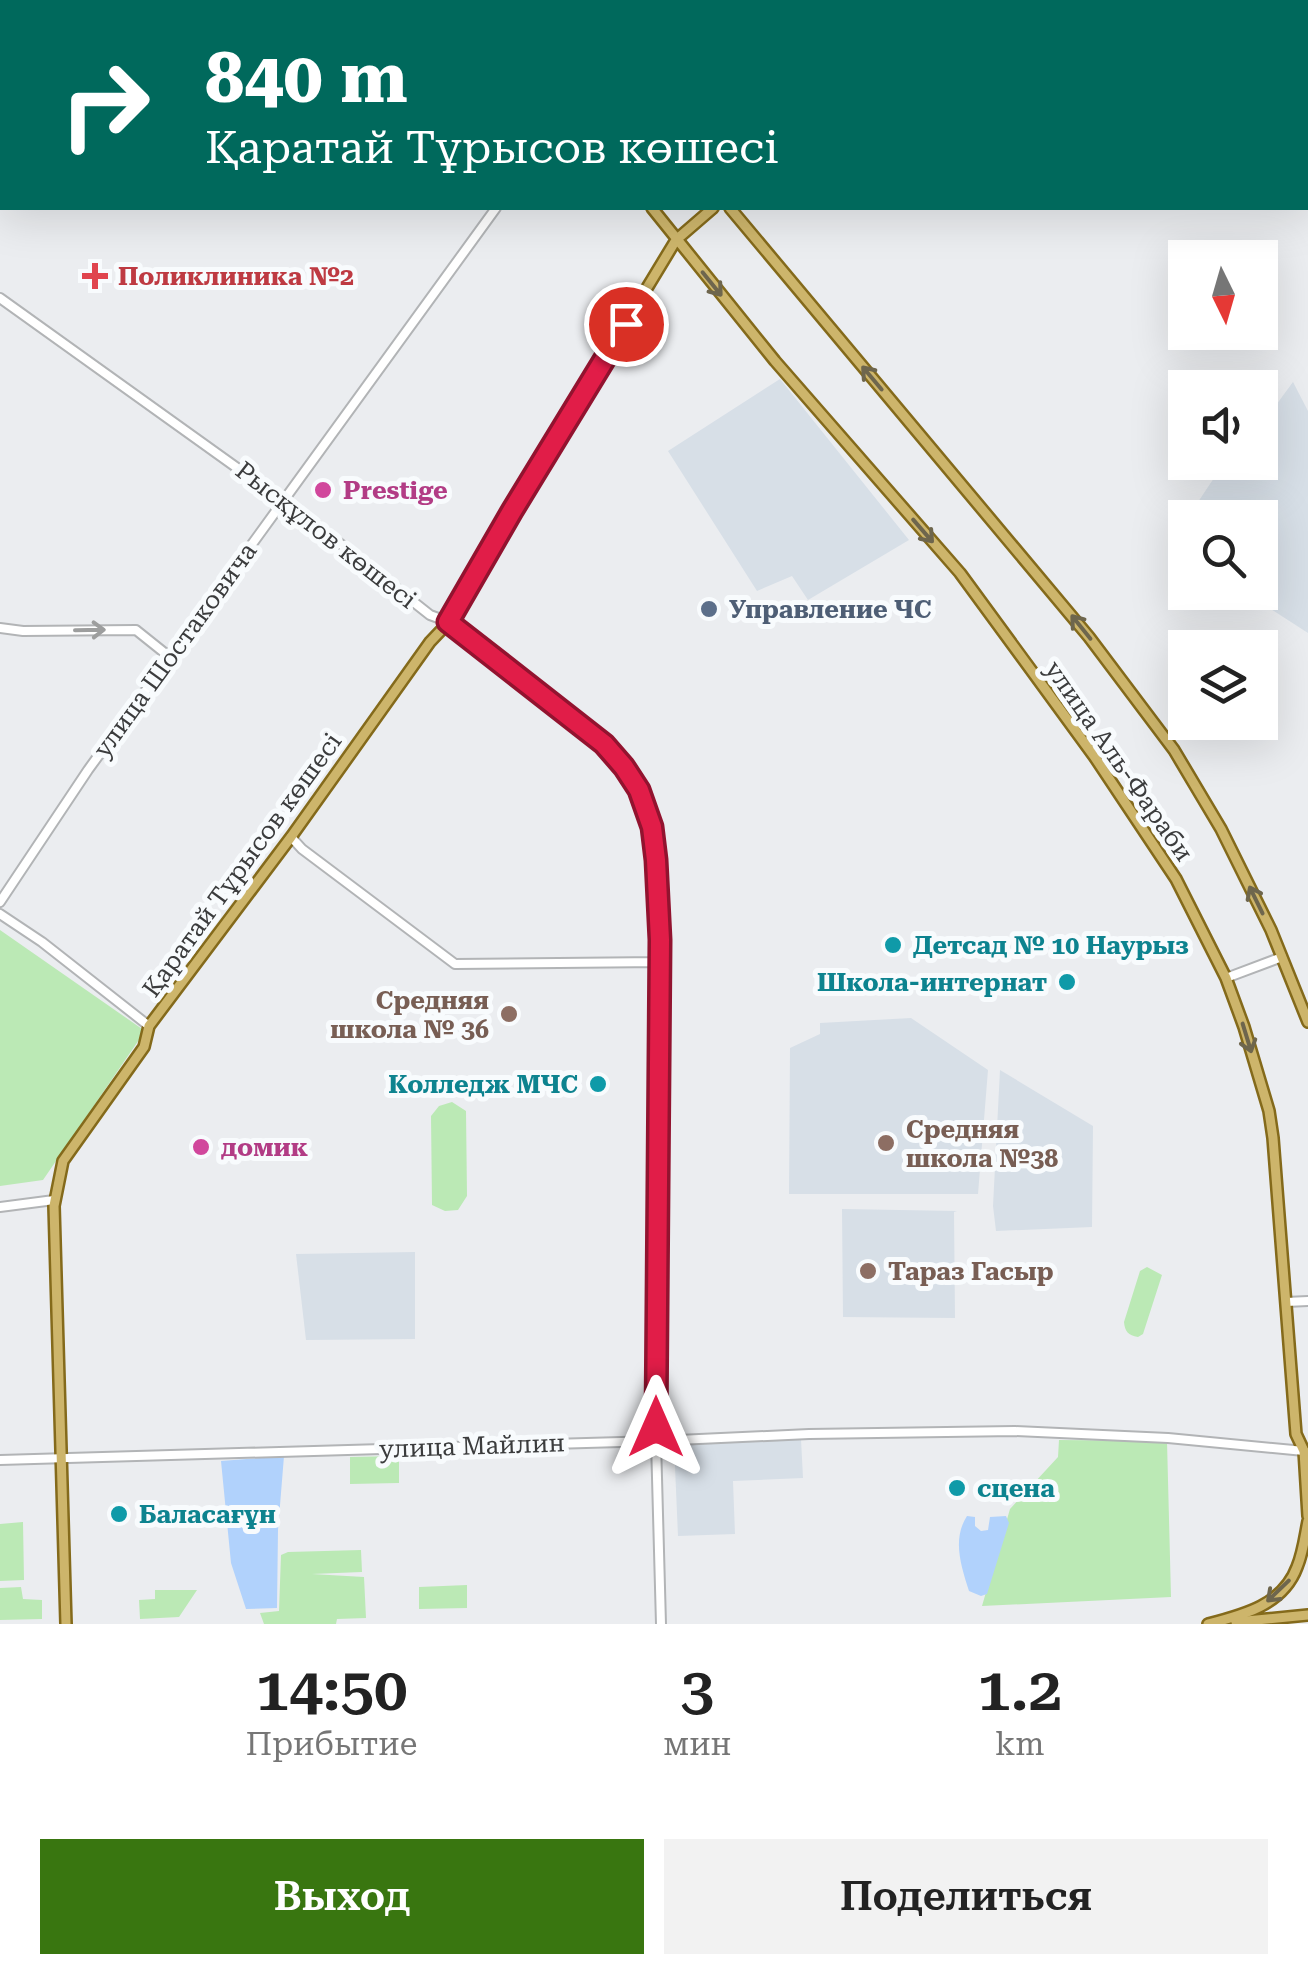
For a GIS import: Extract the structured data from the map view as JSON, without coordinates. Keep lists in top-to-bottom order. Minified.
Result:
{"streets":{"main road":["улица Аль-Фараби","Қаратай Тұрысов көшесі"],"street":["Рысқұлов көшесі","улица Шостаковича","улица Майлин"]},"crossings":[["Рысқұлов көшесі","улица Шостаковича"],["Рысқұлов көшесі","Қаратай Тұрысов көшесі"],["Рысқұлов көшесі","улица Майлин"],["улица Аль-Фараби","Қаратай Тұрысов көшесі"],["улица Аль-Фараби","улица Майлин"],["Қаратай Тұрысов көшесі","улица Майлин"]],"places":{"health":["Поликлиника №2"],"other":["Prestige","Управление ЧС","Детсад № 10 Наурыз","Школа-интернат","Средняя школа № 36","Колледж МЧС","Средняя школа №38","домик","Тараз Гасыр","сцена","Баласағұн"]},"north":"bottom","page":{"turn":["840 m","Қаратай Тұрысов көшесі"],"eta":["14:50","Прибытие","3","мин","1.2","km"],"buttons":["Выход","Поделиться"]}}
